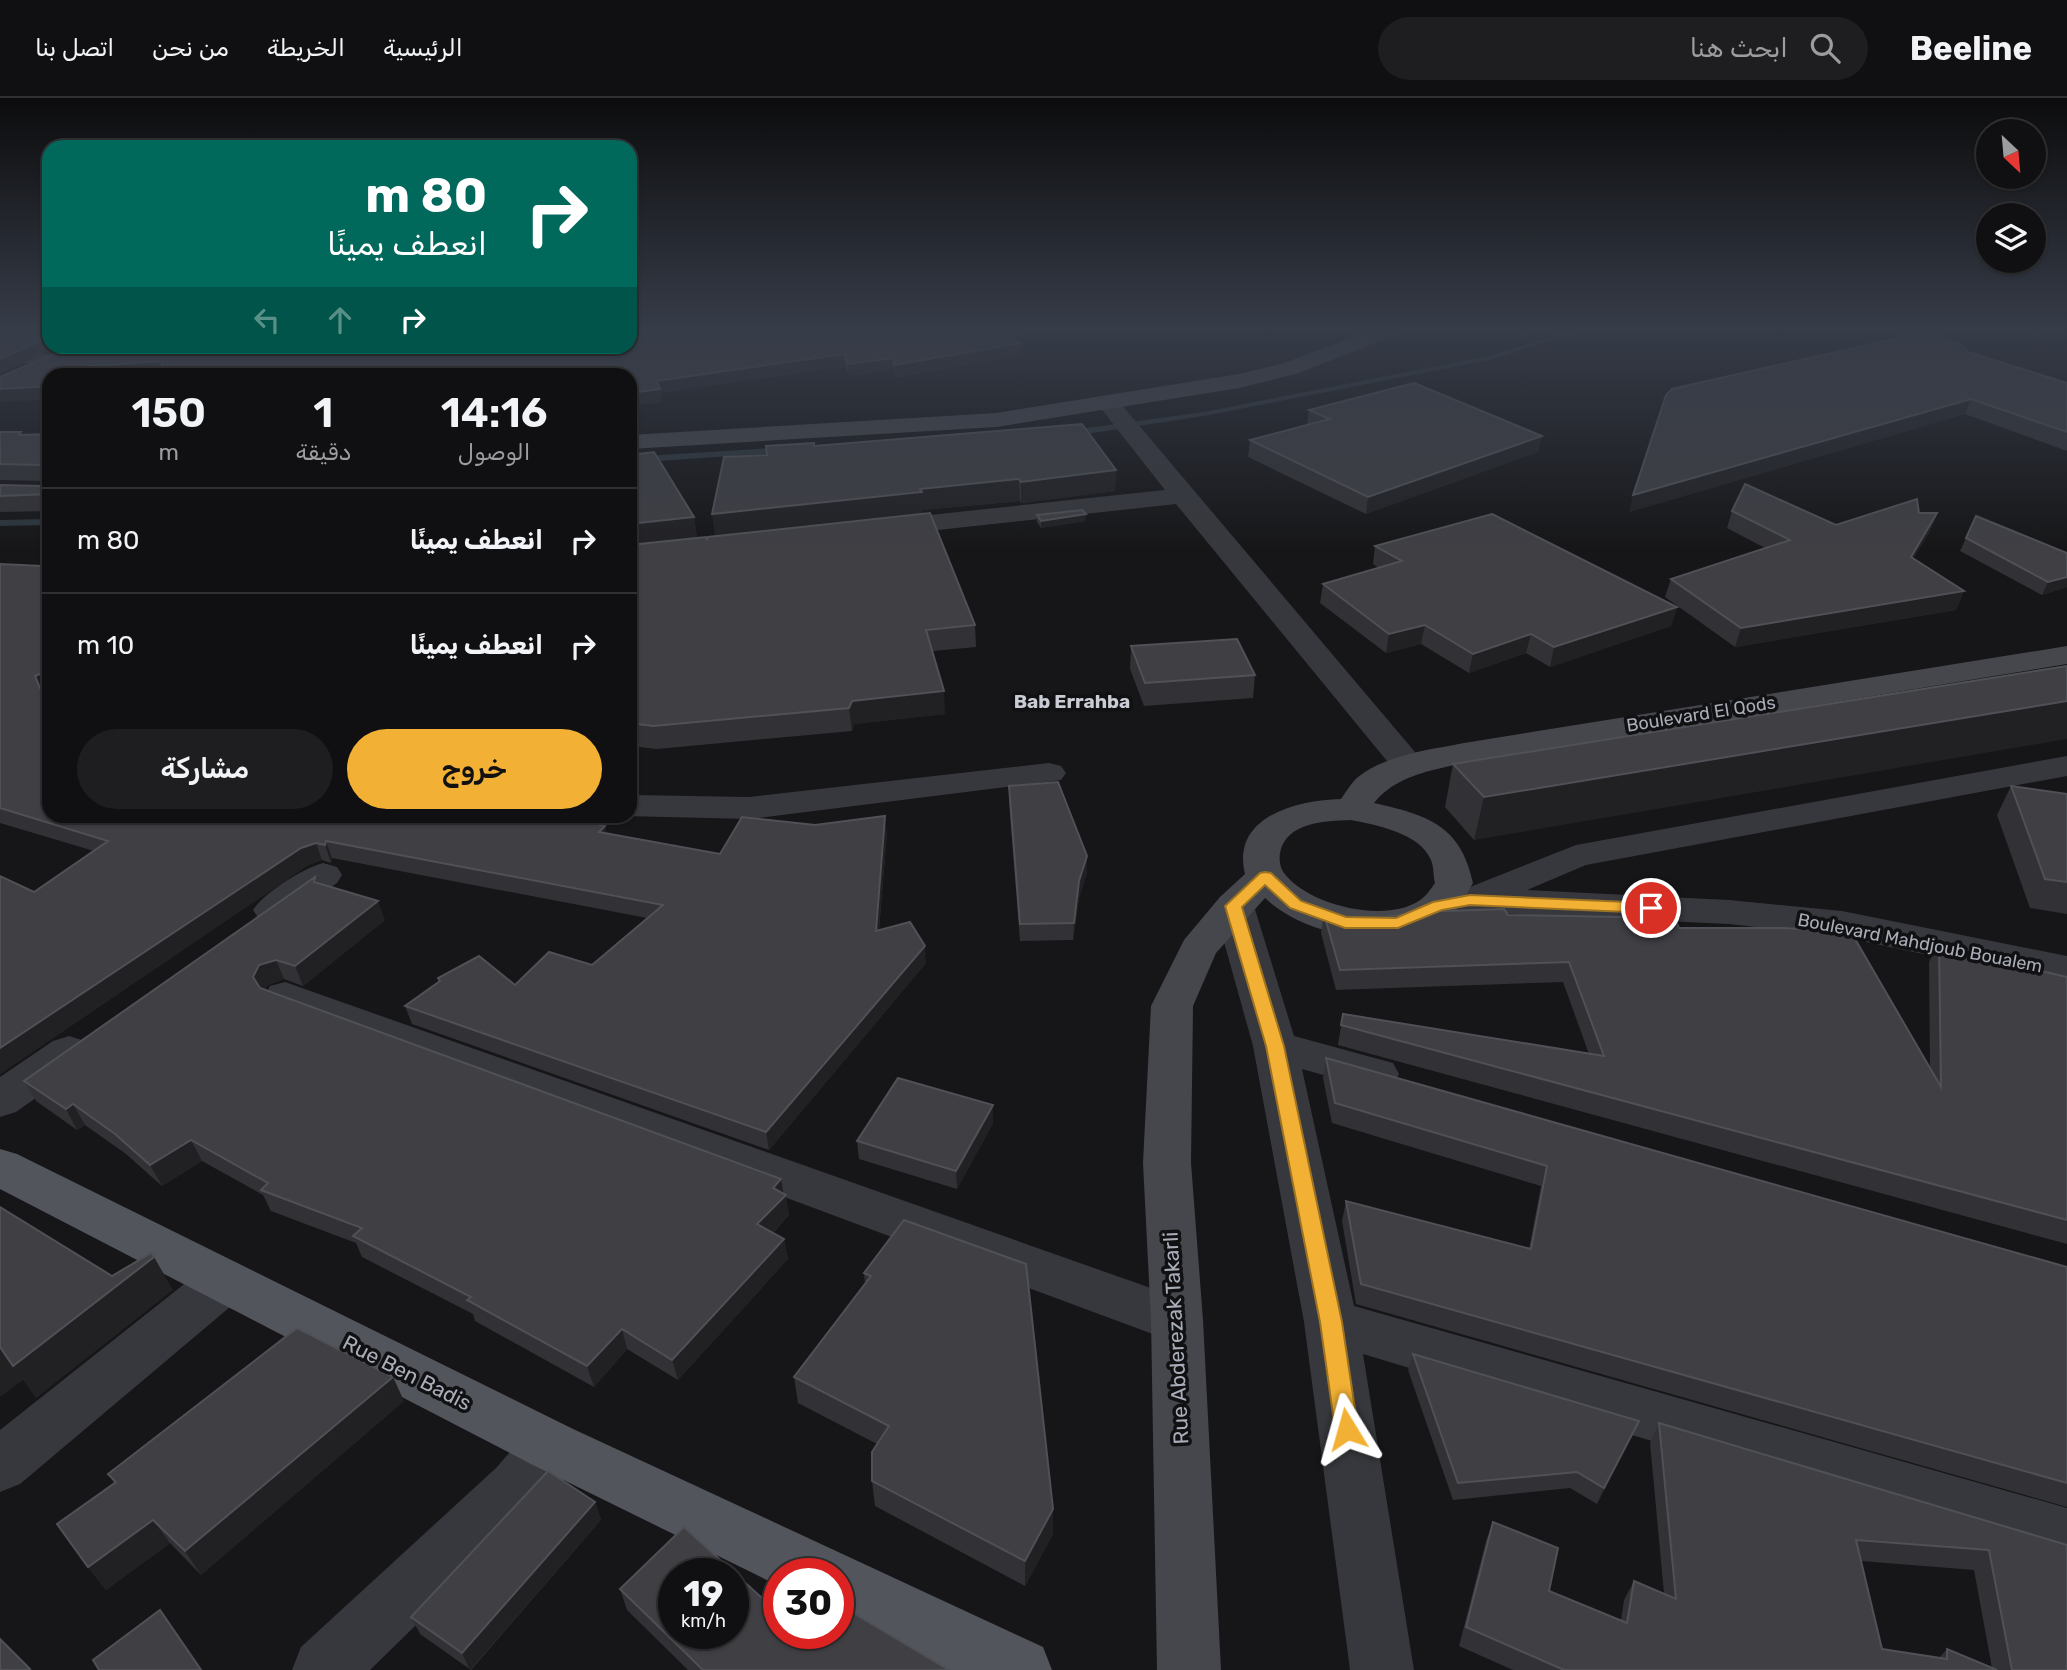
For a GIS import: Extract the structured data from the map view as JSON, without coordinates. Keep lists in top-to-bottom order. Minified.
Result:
{"streets":{"main road":["Boulevard El Qods","Rue Abderezak Takarli","Rue Ben Badis"],"street":["Boulevard Mahdjoub Boualem"]},"districts":["Bab Errahba"],"north":"bottom right","page":{"header":"Beeline","search":"ابحث هنا","nav":["الرئيسية","الخريطة","من نحن","اتصل بنا"],"turn":["80 m","انعطف يمينًا"],"eta":["14:16","الوصول","1","دقيقة","150","m"],"list":[{"name":"انعطف يمينًا","value":"80 m"},{"name":"انعطف يمينًا","value":"10 m"}],"buttons":["خروج","مشاركة"],"speed":"19 km/h","limit":"30"}}
